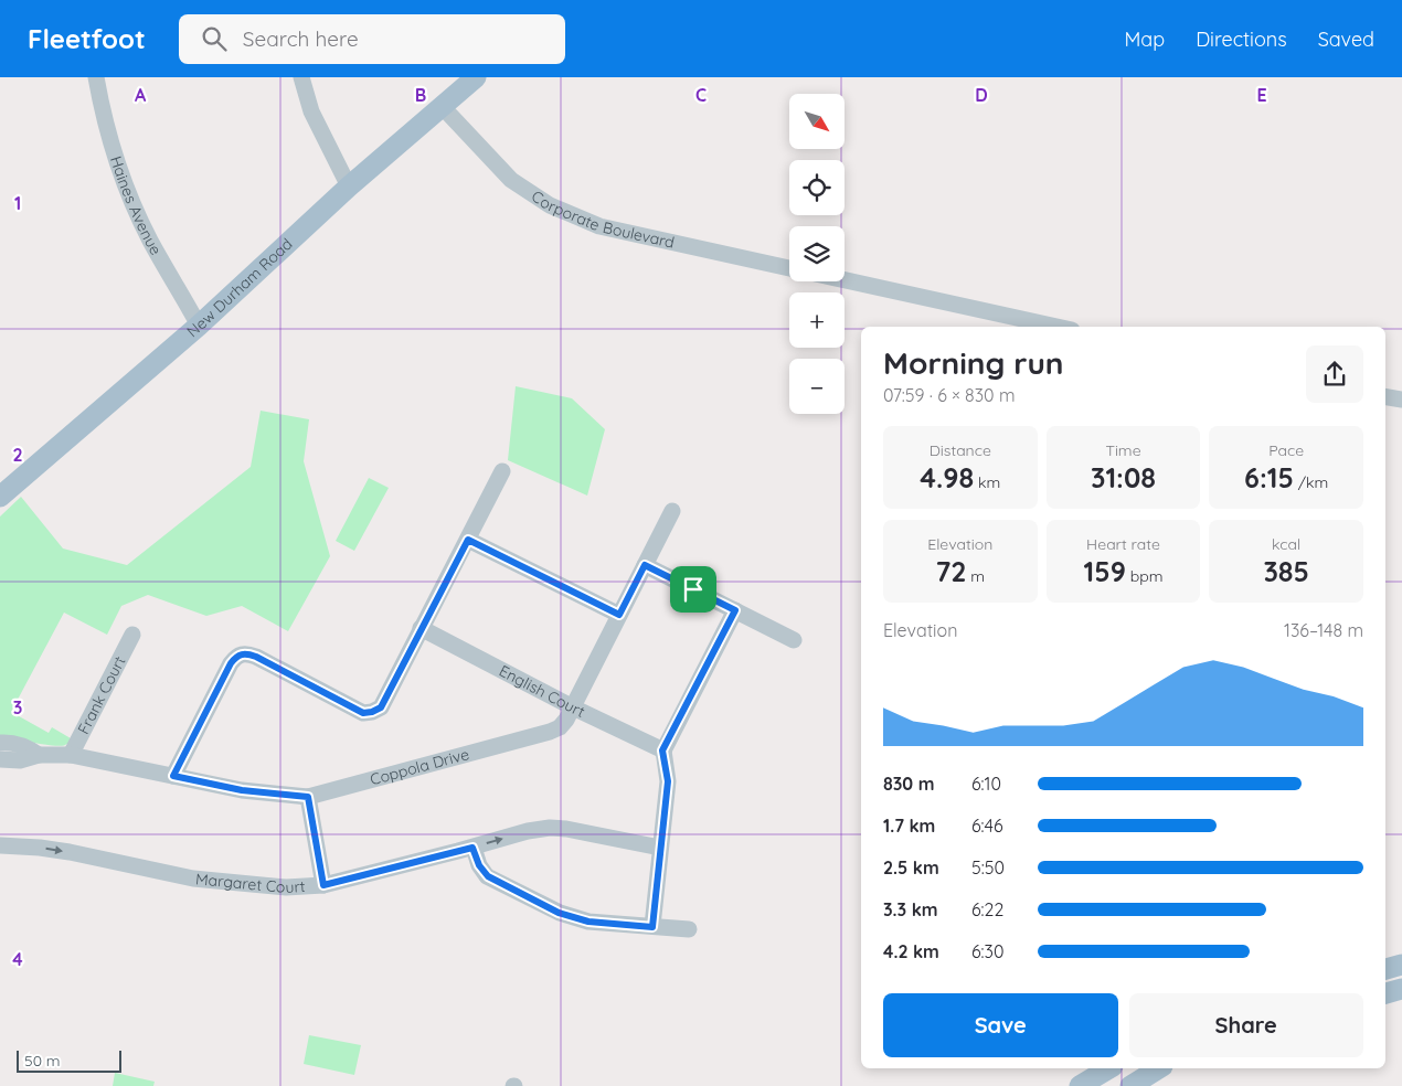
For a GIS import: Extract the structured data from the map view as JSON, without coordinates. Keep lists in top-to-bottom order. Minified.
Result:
{"streets":{"main road":["New Durham Road"],"street":["Haines Avenue","Corporate Boulevard","English Court","Frank Court","Coppola Drive","Margaret Court"]},"crossings":[["Haines Avenue","New Durham Road"],["Corporate Boulevard","New Durham Road"],["English Court","Coppola Drive"],["Frank Court","Coppola Drive"]],"one_way":["Margaret Court"],"scale_bar":"50 m","north":"bottom right","page":{"header":"Fleetfoot","search":"Search here","nav":["Map","Directions","Saved"],"map_buttons":["+","−"],"heading":["Morning run","07:59 · 6 × 830 m"],"stats":[["Distance","4.98 km"],["Time","31:08"],["Pace","6:15 /km"],["Elevation","72 m"],["Heart rate","159 bpm"],["kcal","385"]],"chart":["Elevation","136–148 m"],"list":[{"name":"830 m","note":"6:10"},{"name":"1.7 km","note":"6:46"},{"name":"2.5 km","note":"5:50"},{"name":"3.3 km","note":"6:22"},{"name":"4.2 km","note":"6:30"}],"buttons":["Save","Share"],"scale":"50 m"},"grid":{"columns":["A","B","C","D","E"],"rows":["1","2","3","4"]}}
